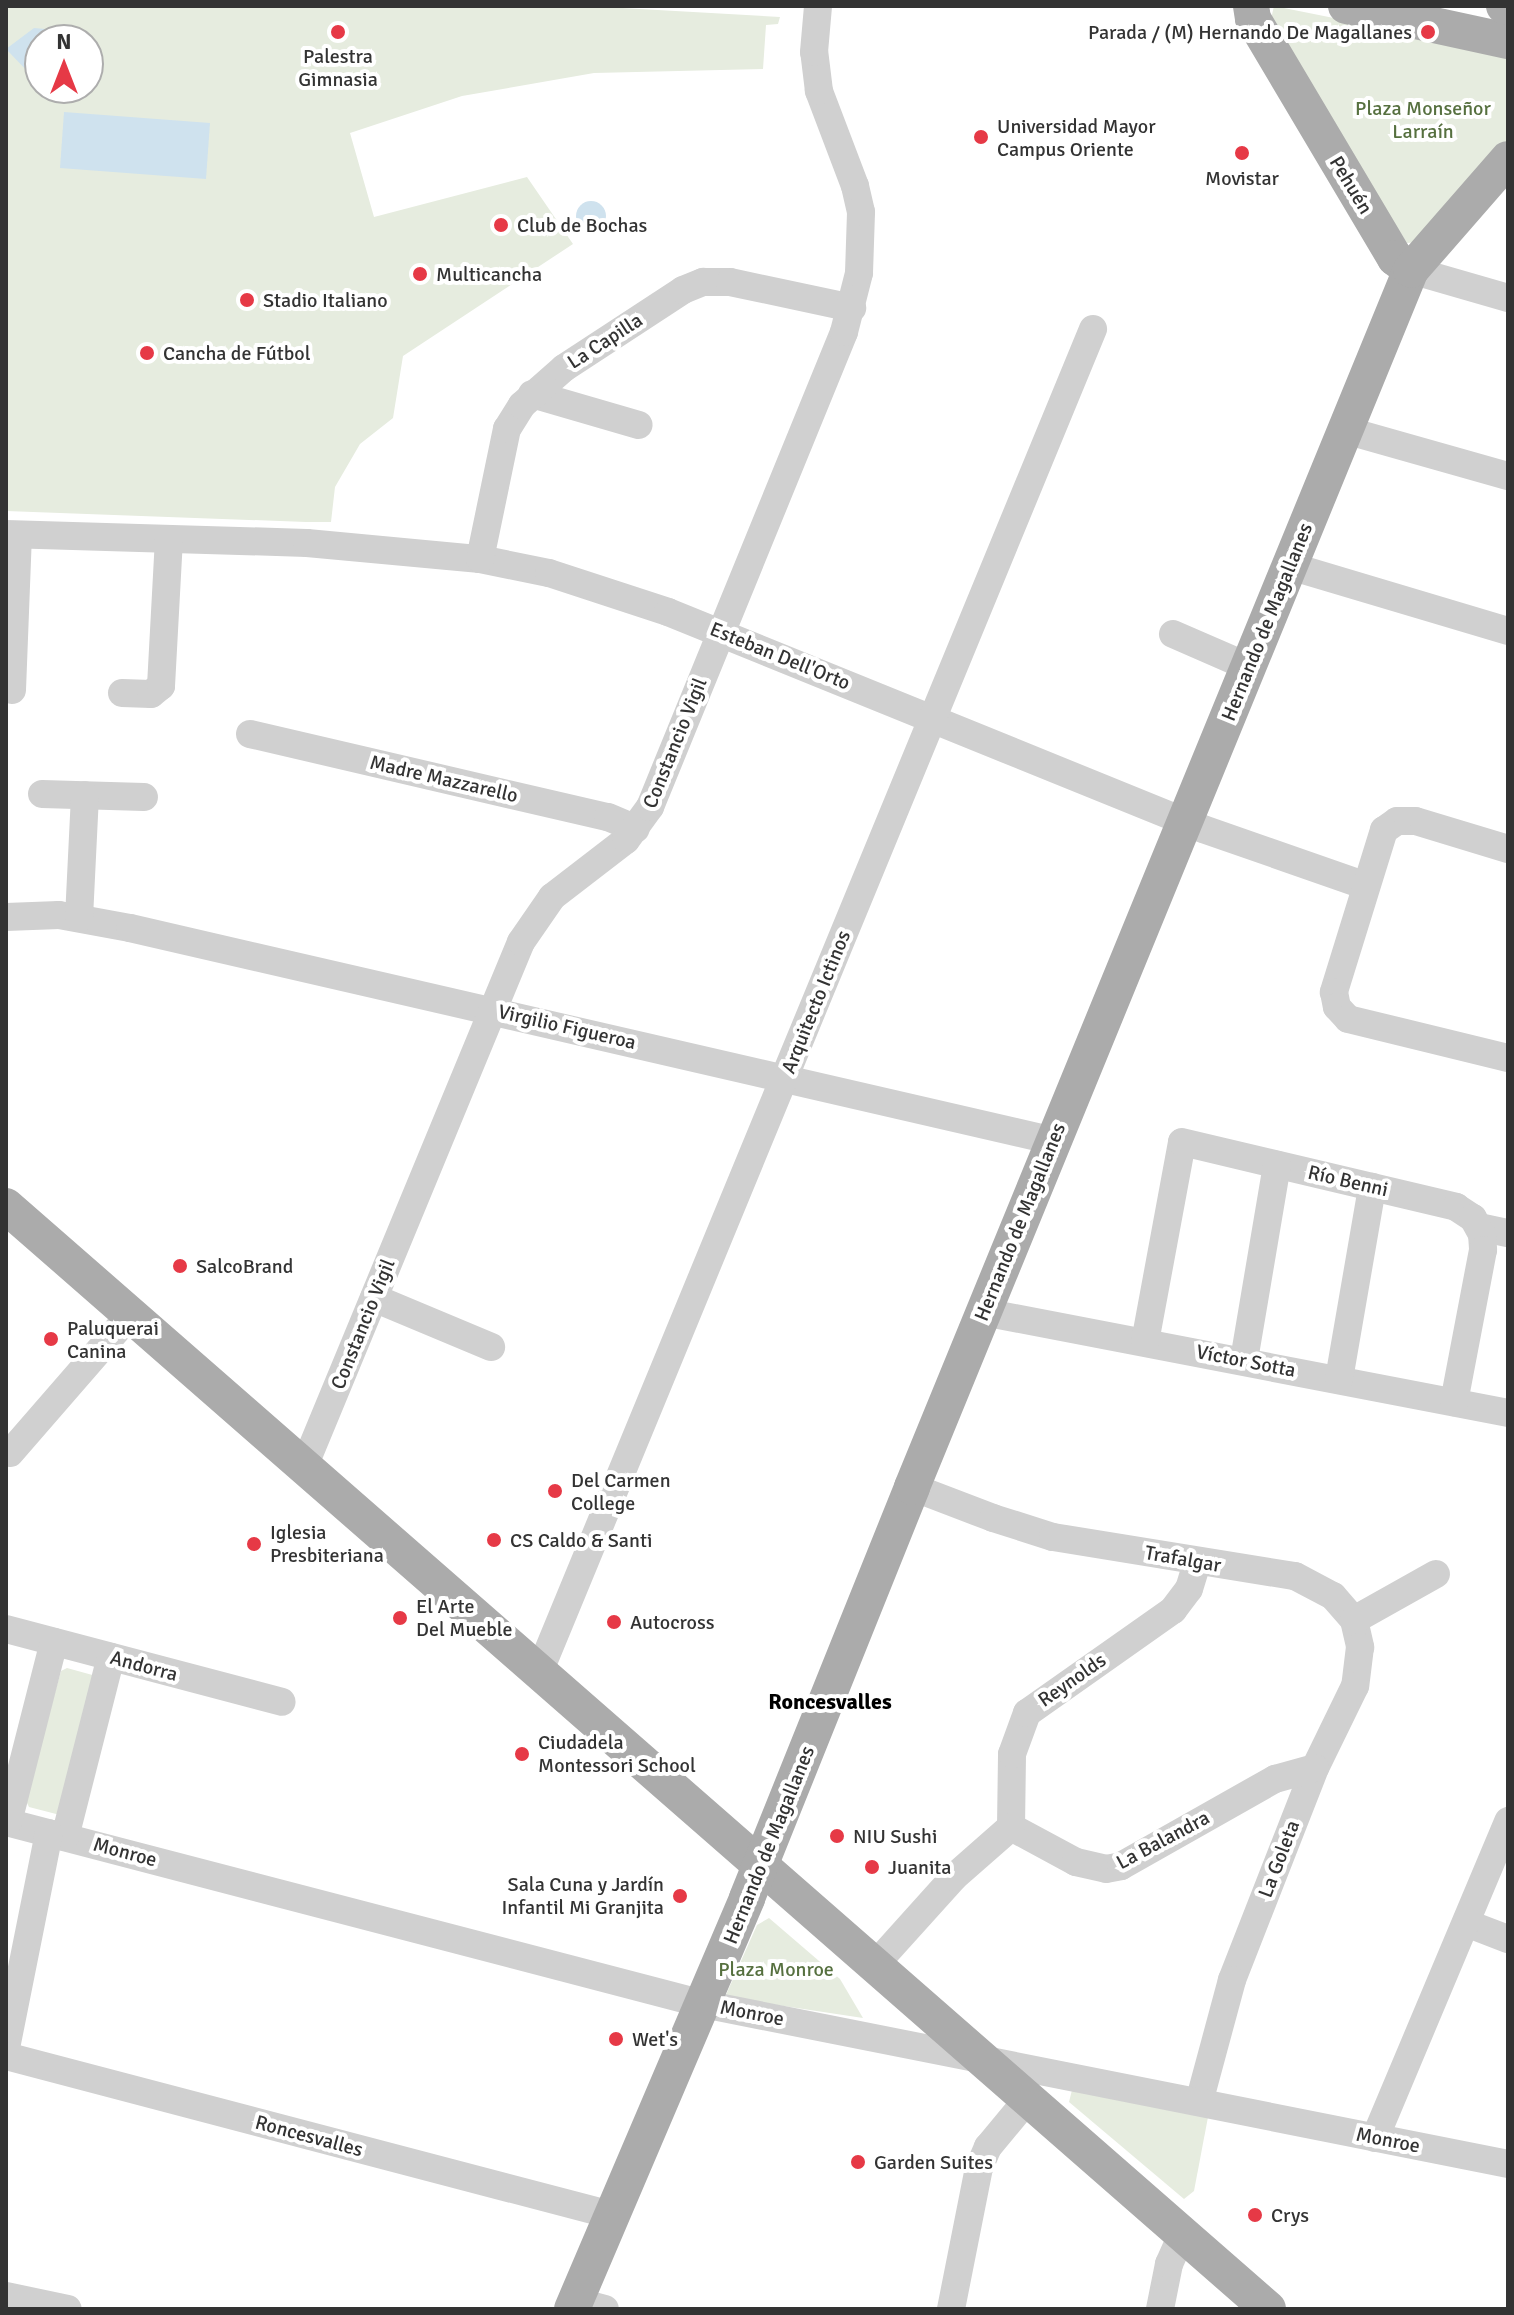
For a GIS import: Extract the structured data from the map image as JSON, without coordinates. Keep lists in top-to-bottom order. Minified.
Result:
{"streets":{"main road":["Pehuén","Hernando de Magallanes"],"street":["La Capilla","Esteban Dell'Orto","Constancio Vigil","Madre Mazzarello","Arquitecto Ictinos","Virgilio Figueroa","Río Benni","Víctor Sotta","Trafalgar","Andorra","Reynolds","La Balandra","Monroe","La Goleta","Roncesvalles"]},"crossings":[["Pehuén","Hernando de Magallanes"],["La Capilla","Esteban Dell'Orto"],["La Capilla","Constancio Vigil"],["Hernando de Magallanes","Esteban Dell'Orto"],["Hernando de Magallanes","Virgilio Figueroa"],["Hernando de Magallanes","Víctor Sotta"],["Hernando de Magallanes","Trafalgar"],["Hernando de Magallanes","Monroe"],["Hernando de Magallanes","Roncesvalles"],["Esteban Dell'Orto","Constancio Vigil"],["Esteban Dell'Orto","Arquitecto Ictinos"],["Constancio Vigil","Madre Mazzarello"],["Constancio Vigil","Virgilio Figueroa"],["Arquitecto Ictinos","Virgilio Figueroa"],["Río Benni","Víctor Sotta"],["Trafalgar","Reynolds"],["Trafalgar","La Goleta"],["Reynolds","La Balandra"],["La Balandra","La Goleta"],["Monroe","La Goleta"]],"districts":["Roncesvalles"],"parks":["Plaza Monseñor Larraín","Plaza Monroe"],"places":["Palestra Gimnasia","Parada / (M) Hernando De Magallanes","Universidad Mayor Campus Oriente","Movistar","Club de Bochas","Multicancha","Stadio Italiano","Cancha de Fútbol","SalcoBrand","Paluquerai Canina","Del Carmen College","CS Caldo & Santi","Iglesia Presbiteriana","El Arte Del Mueble","Autocross","Ciudadela Montessori School","NIU Sushi","Juanita","Sala Cuna y Jardín Infantil Mi Granjita","Wet's","Garden Suites","Crys"],"north":"top"}
